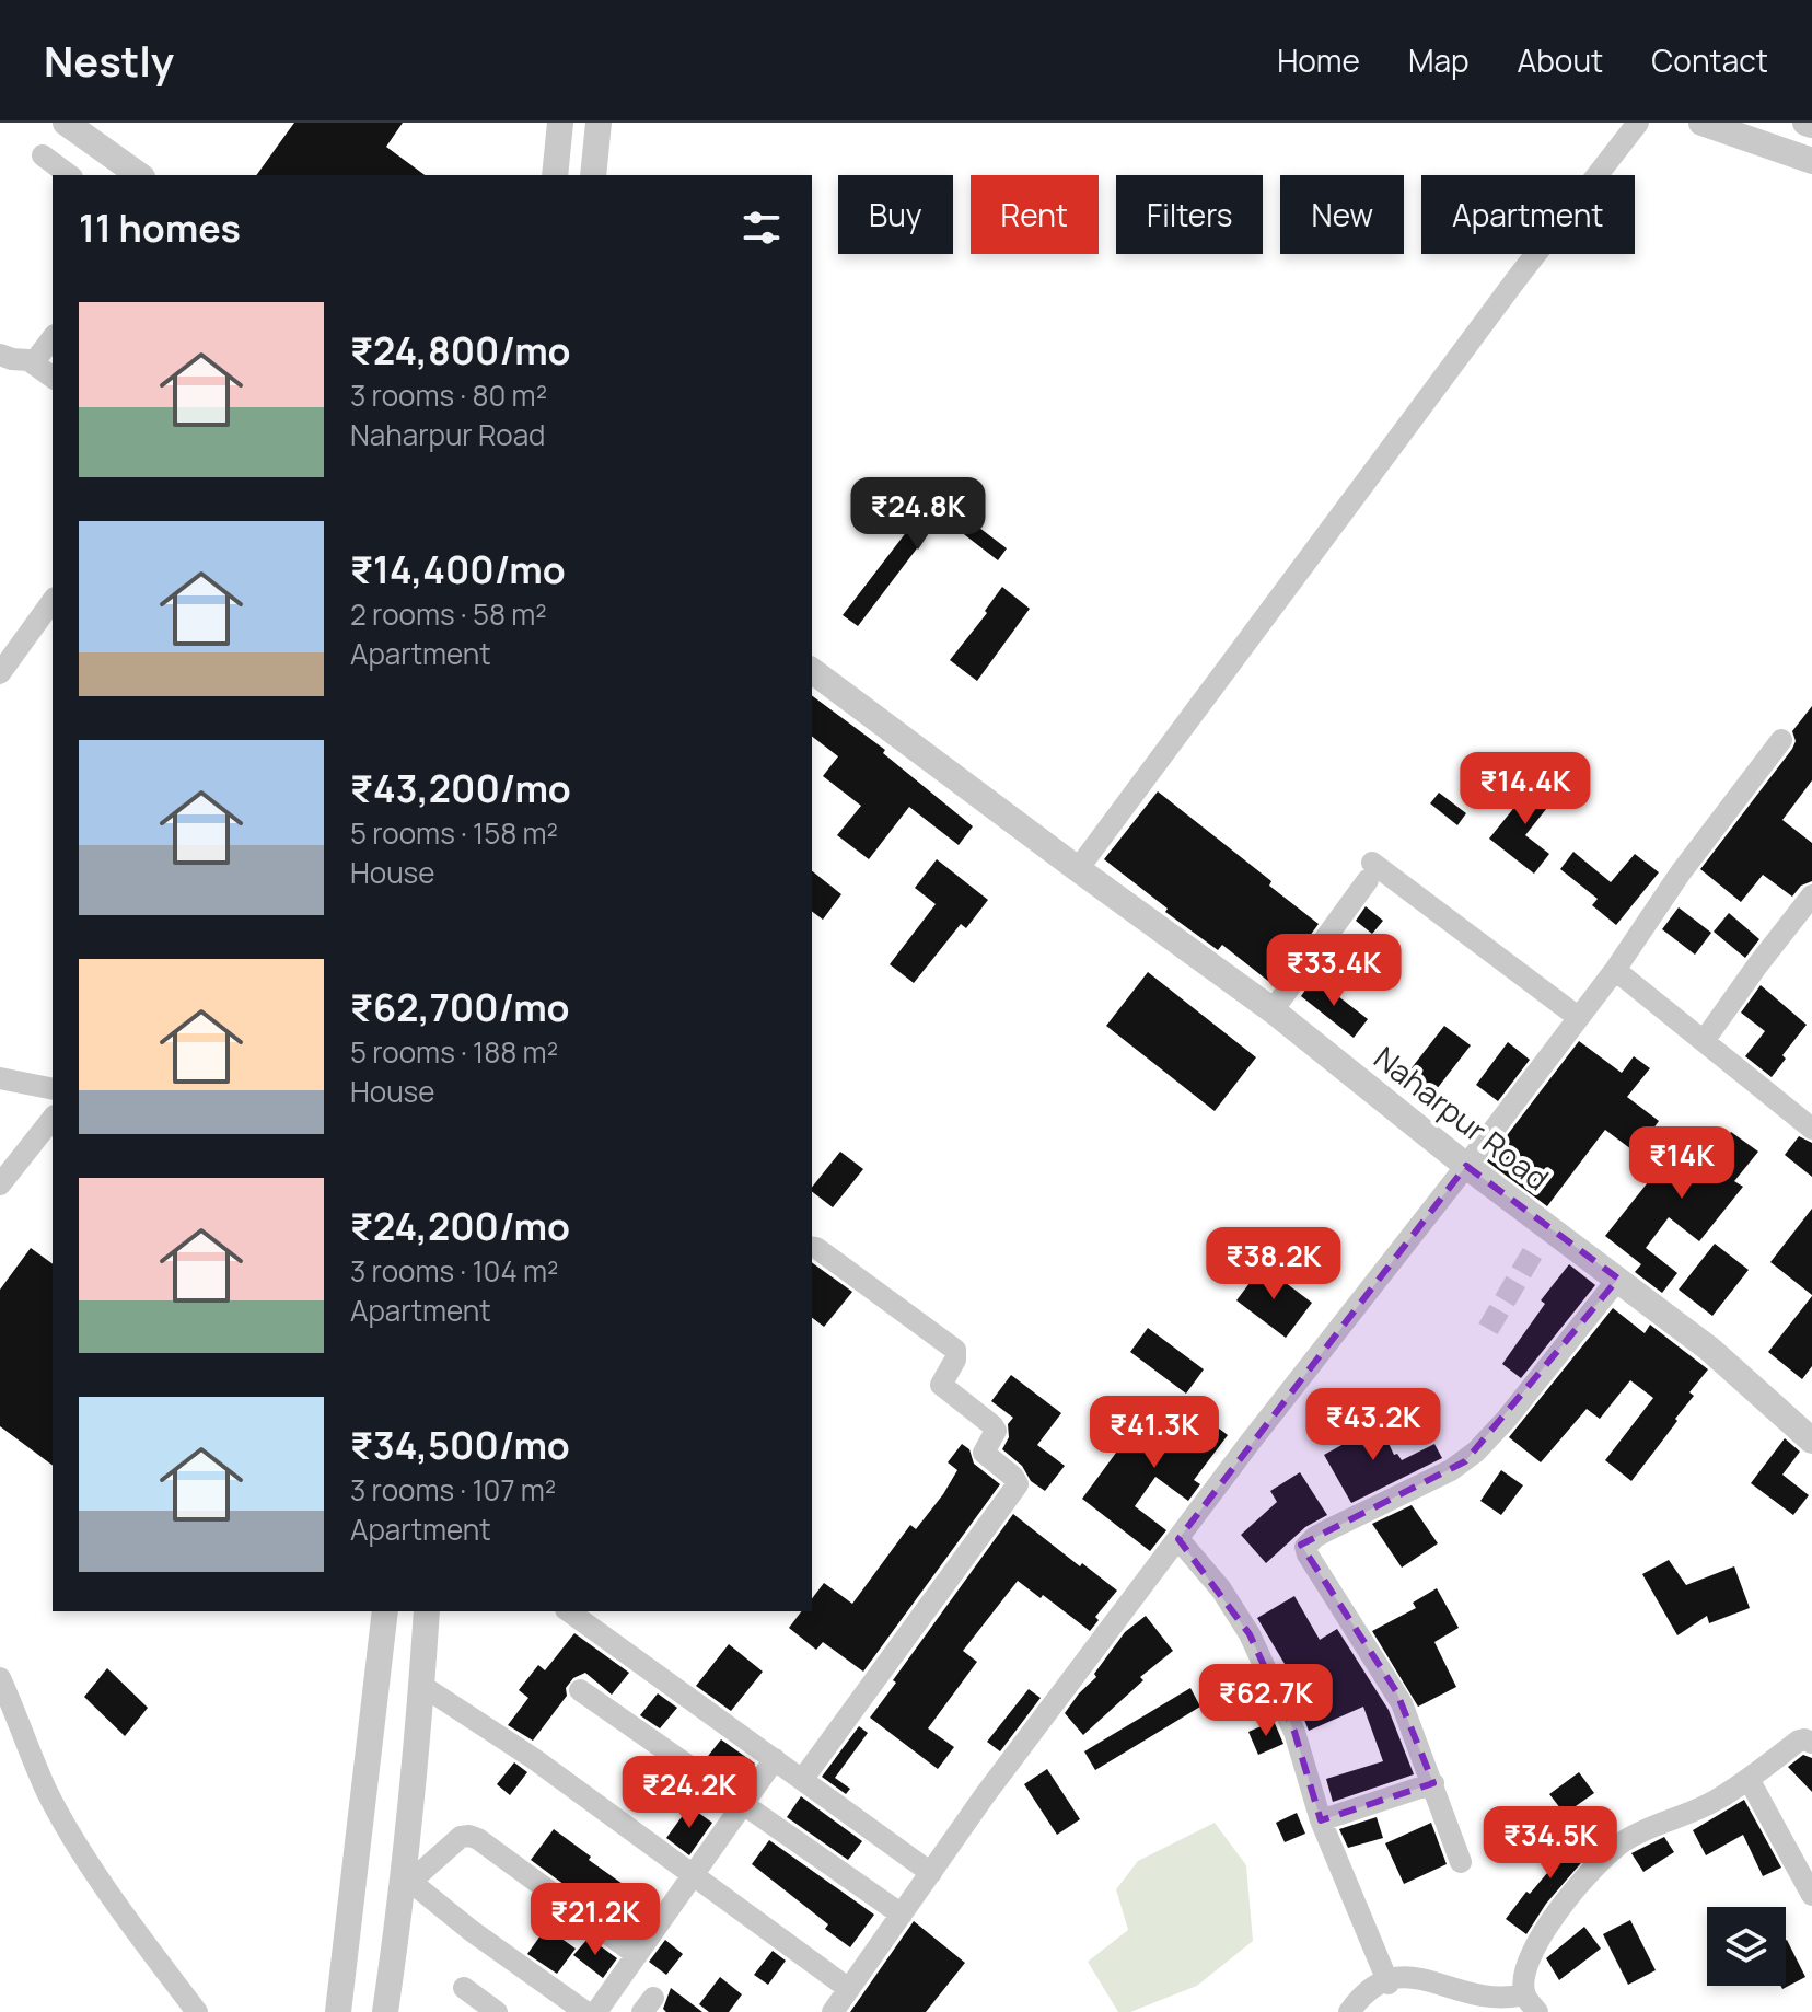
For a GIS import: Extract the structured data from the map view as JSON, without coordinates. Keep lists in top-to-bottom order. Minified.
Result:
{"streets":{"street":["Naharpur Road"]},"page":{"header":"Nestly","nav":["Home","Map","About","Contact"],"chip":["Buy","Rent","Filters","New","Apartment"],"heading":"11 homes","list":[{"name":"₹24,800/mo","note":"3 rooms · 80 m² · Naharpur Road"},{"name":"₹14,400/mo","note":"2 rooms · 58 m² · Apartment"},{"name":"₹43,200/mo","note":"5 rooms · 158 m² · House"},{"name":"₹62,700/mo","note":"5 rooms · 188 m² · House"},{"name":"₹24,200/mo","note":"3 rooms · 104 m² · Apartment"},{"name":"₹34,500/mo","note":"3 rooms · 107 m² · Apartment"}],"price":["₹24.8K","₹14.4K","₹33.4K","₹14K","₹38.2K","₹43.2K","₹41.3K","₹62.7K","₹24.2K","₹34.5K","₹21.2K"]}}
